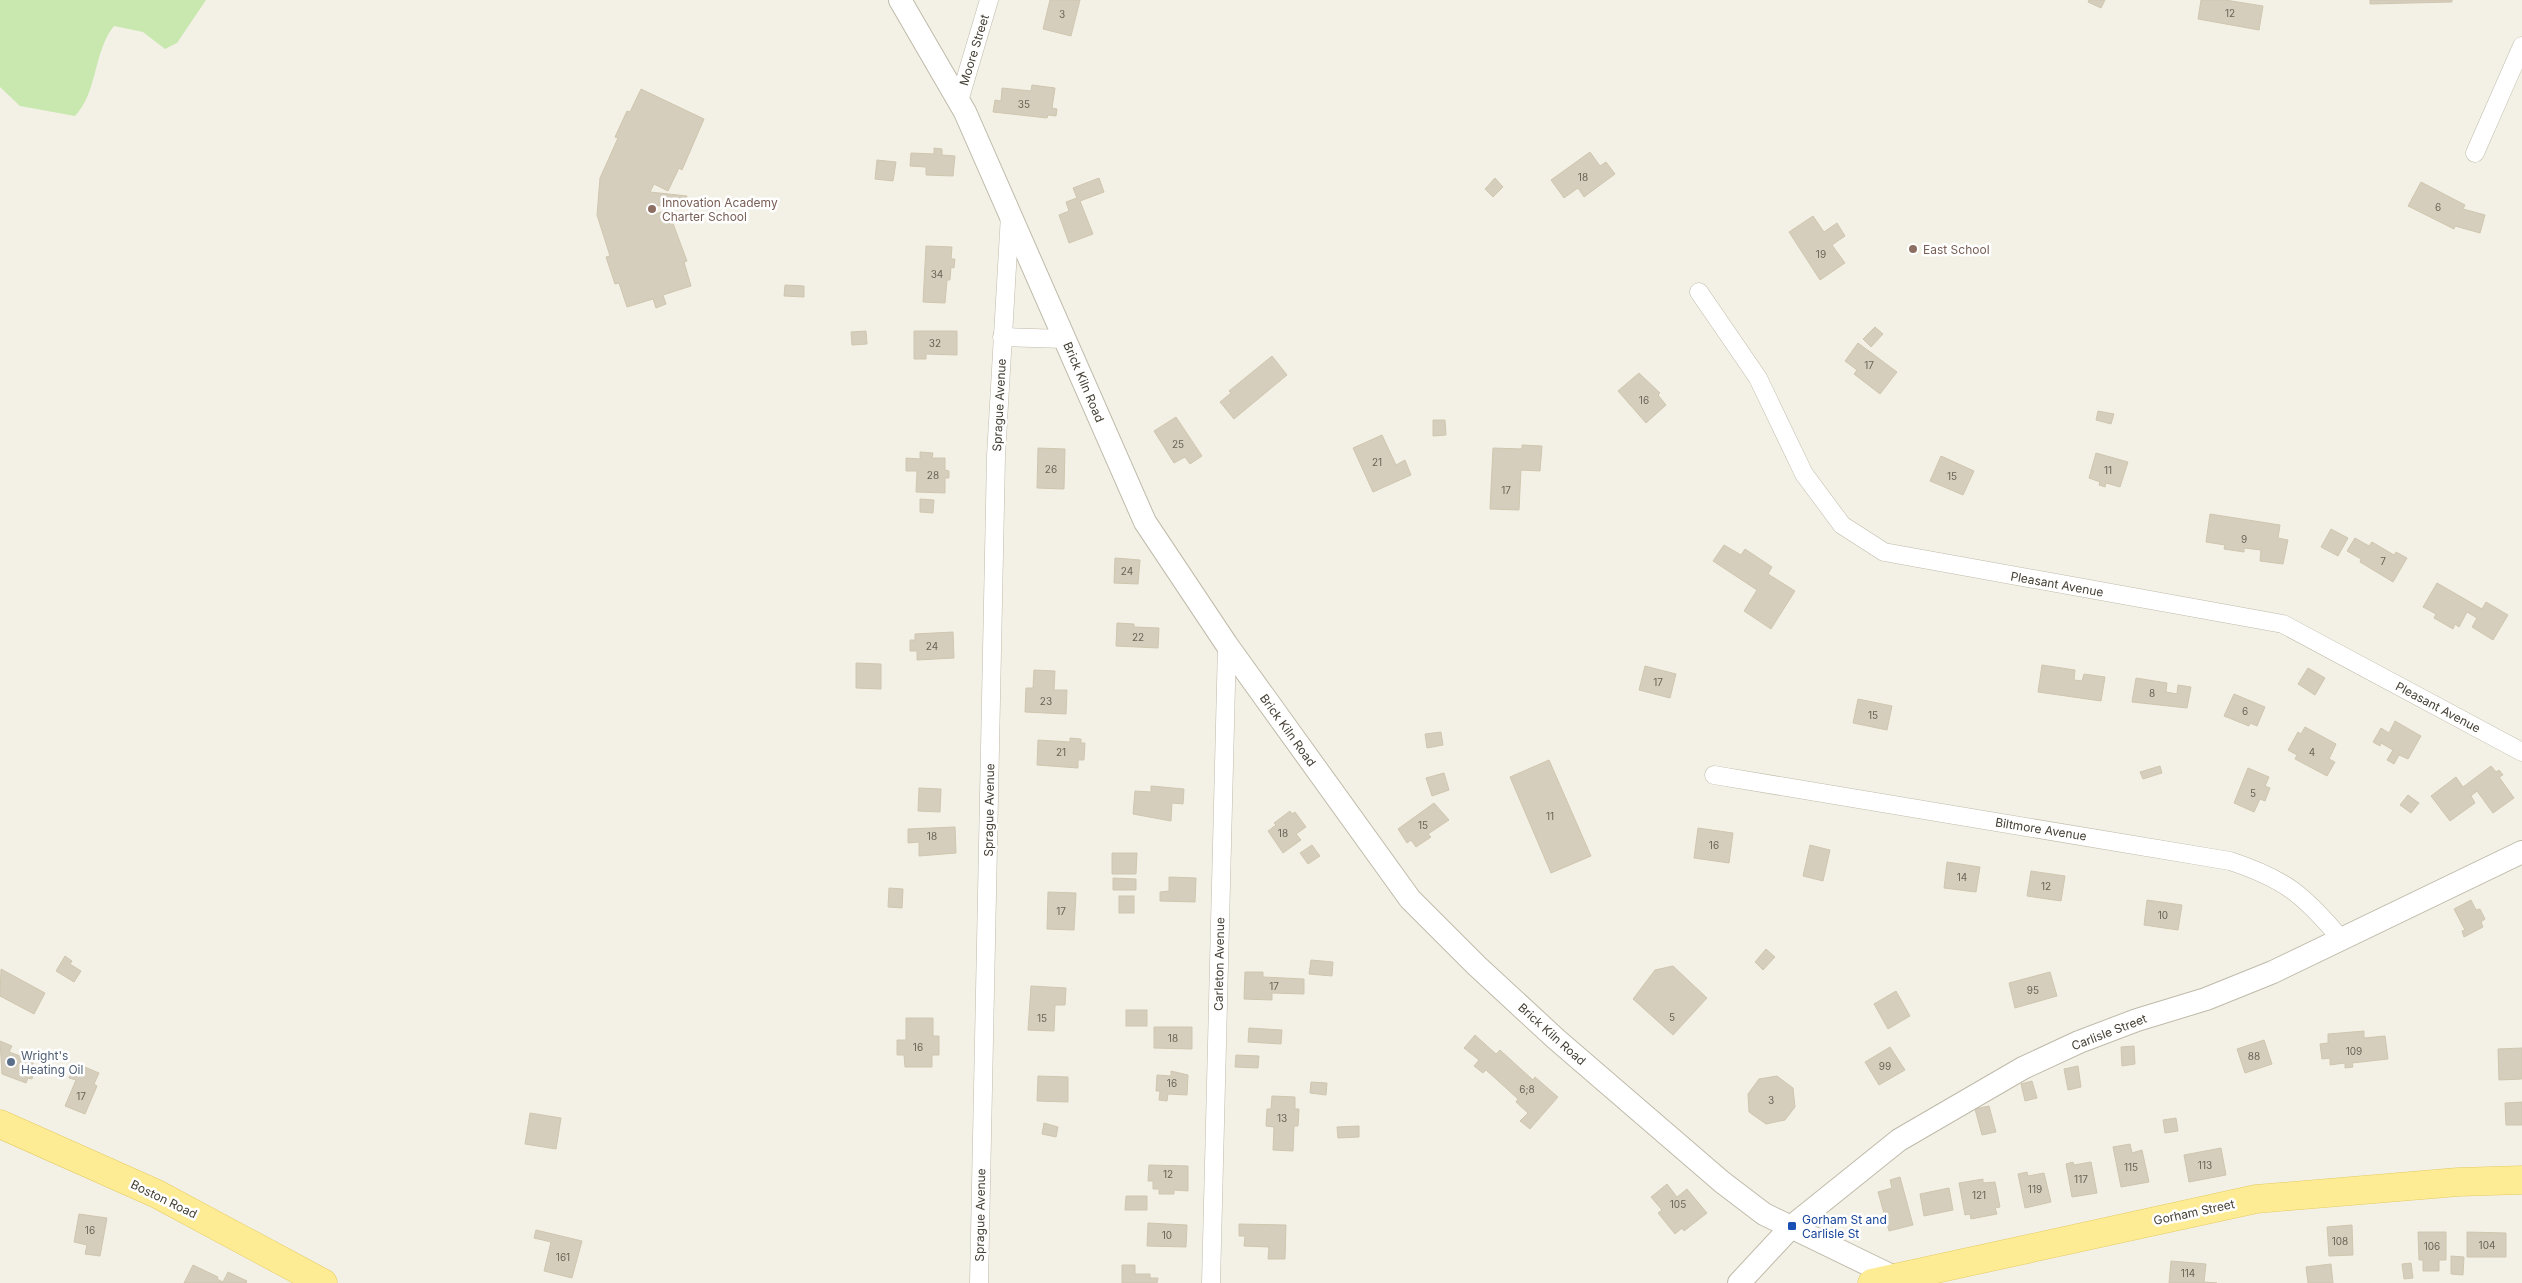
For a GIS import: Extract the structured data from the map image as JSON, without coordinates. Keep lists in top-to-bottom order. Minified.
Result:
{"streets":{"main road":["Boston Road","Gorham Street"],"street":["Moore Street","Brick Kiln Road","Sprague Avenue","Pleasant Avenue","Biltmore Avenue","Carleton Avenue","Carlisle Street"]},"crossings":[["Moore Street","Brick Kiln Road"],["Brick Kiln Road","Sprague Avenue"],["Brick Kiln Road","Carleton Avenue"],["Brick Kiln Road","Carlisle Street"],["Brick Kiln Road","Gorham Street"],["Biltmore Avenue","Carlisle Street"]],"places":{"other":["Innovation Academy Charter School","East School","Wright's Heating Oil"],"transit":["Gorham St and Carlisle St"]},"house_numbers":["12","3","35","18","6","19","34","32","17","16","25","21","26","11","28","15","17","9","7","24","22","24","17","8","23","6","15","21","4","5","11","15","18","18","16","14","12","17","10","17","95","5","15","18","16","109","88","99","16","6;8","17","3","13","113","115","12","117","119","121","105","16","10","108","104","106","161","114"]}
